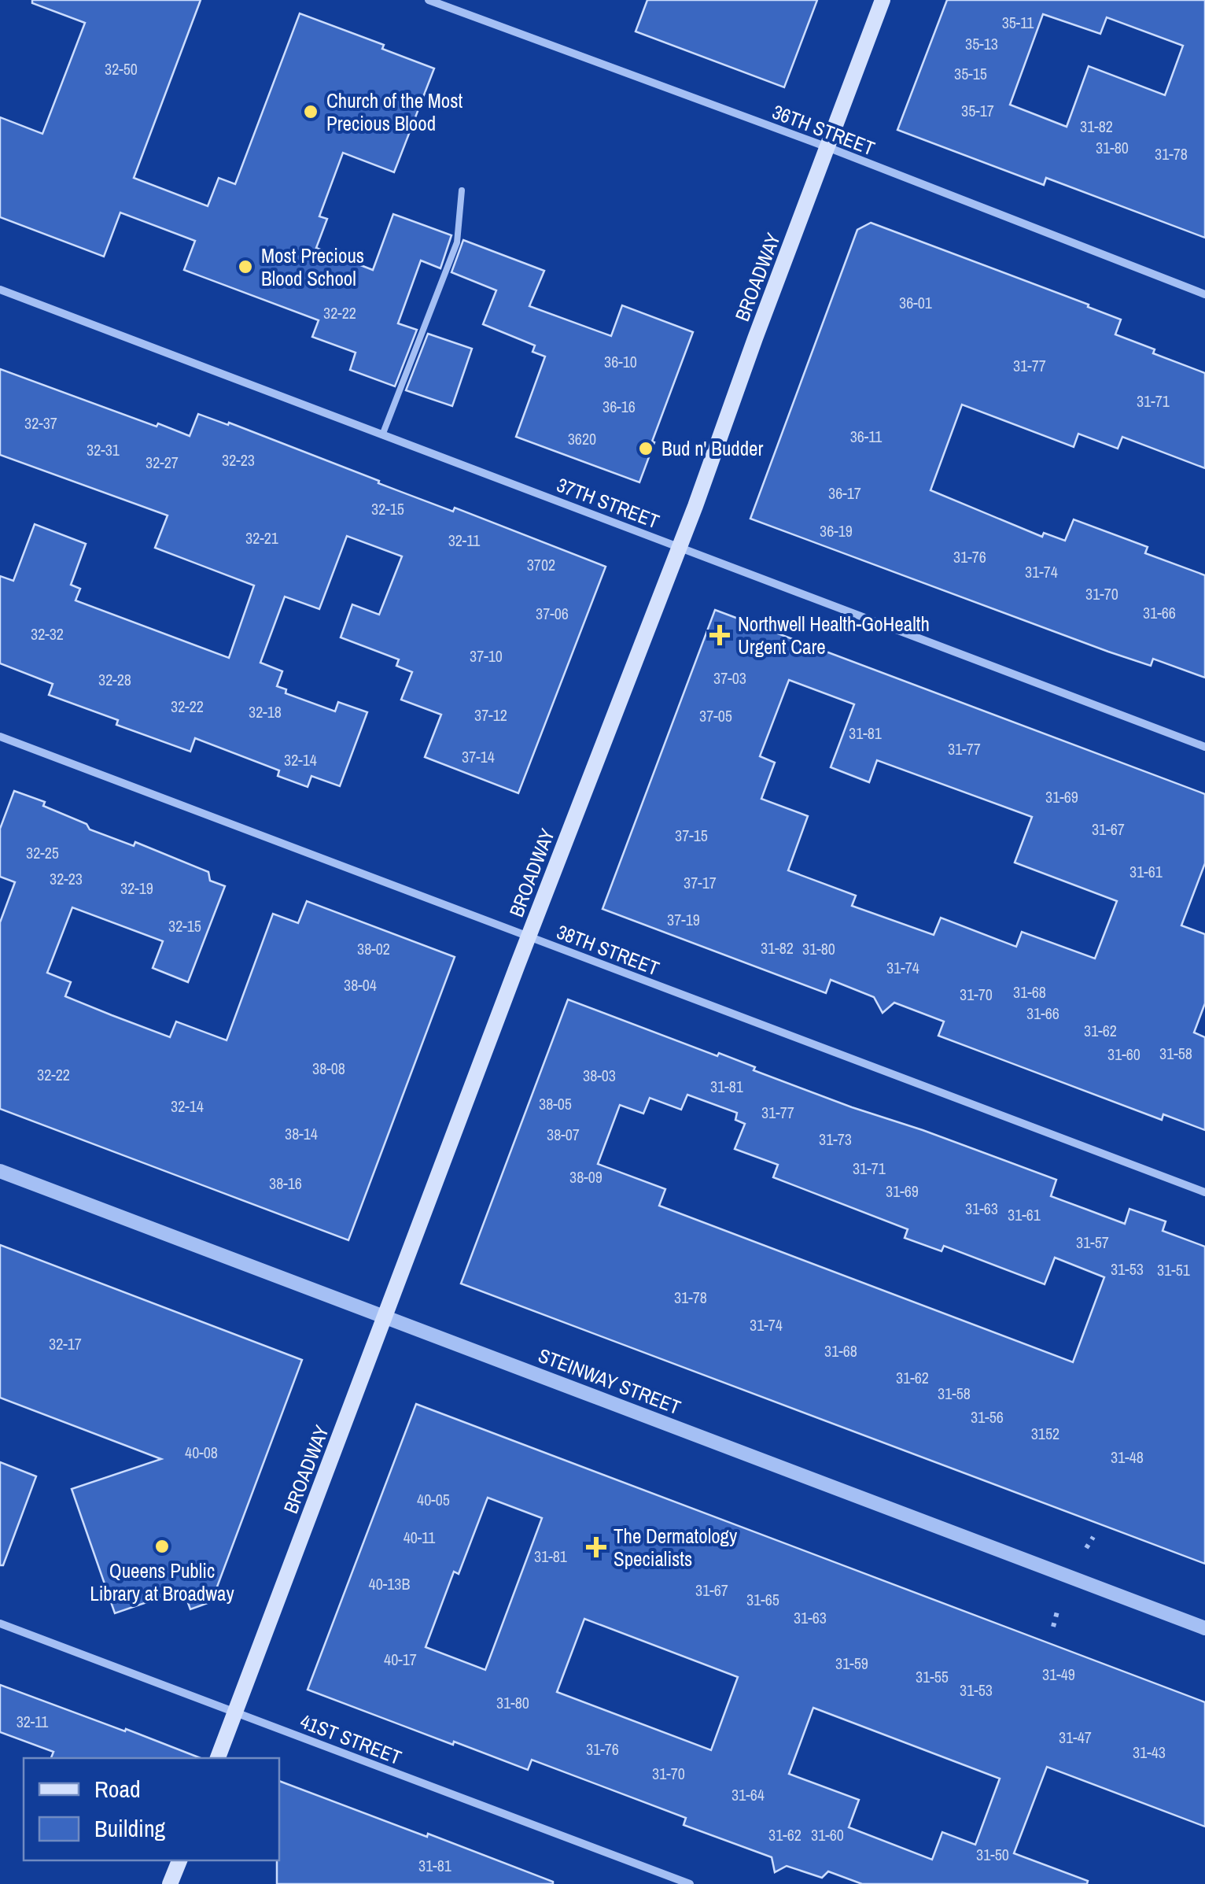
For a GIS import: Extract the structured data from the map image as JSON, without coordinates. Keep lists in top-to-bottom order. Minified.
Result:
{"streets":{"main road":["BROADWAY"],"street":["36TH STREET","37TH STREET","38TH STREET","STEINWAY STREET","41ST STREET"]},"crossings":[["36TH STREET","BROADWAY"],["BROADWAY","37TH STREET"],["BROADWAY","38TH STREET"],["BROADWAY","STEINWAY STREET"],["BROADWAY","41ST STREET"]],"places":{"other":["Church of the Most Precious Blood","Most Precious Blood School","Bud n' Budder","Queens Public Library at Broadway"],"health":["Northwell Health-GoHealth Urgent Care","The Dermatology Specialists"]},"house_numbers":["35-11","35-13","32-50","35-15","35-17","31-82","31-80","31-78","36-01","32-22","36-10","31-77","31-71","36-16","32-37","36-11","3620","32-31","32-23","32-27","36-17","32-15","36-19","32-21","32-11","31-76","3702","31-74","31-70","31-66","37-06","32-32","37-10","37-03","32-28","32-22","32-18","37-12","37-05","31-81","31-77","37-14","32-14","31-69","31-67","37-15","32-25","31-61","32-23","37-17","32-19","37-19","32-15","31-82","38-02","31-80","31-74","38-04","31-68","31-70","31-66","31-62","31-58","31-60","38-08","32-22","38-03","31-81","38-05","32-14","31-77","38-14","38-07","31-73","31-71","38-09","38-16","31-69","31-63","31-61","31-57","31-53","31-51","31-78","31-74","32-17","31-68","31-62","31-58","31-56","3152","40-08","31-48","40-05","40-11","31-81","40-13B","31-67","31-65","31-63","40-17","31-59","31-49","31-55","31-53","31-80","32-11","31-47","31-76","31-43","31-70","31-64","31-62","31-60","31-50","31-81"],"legend":["Road","Building"]}
